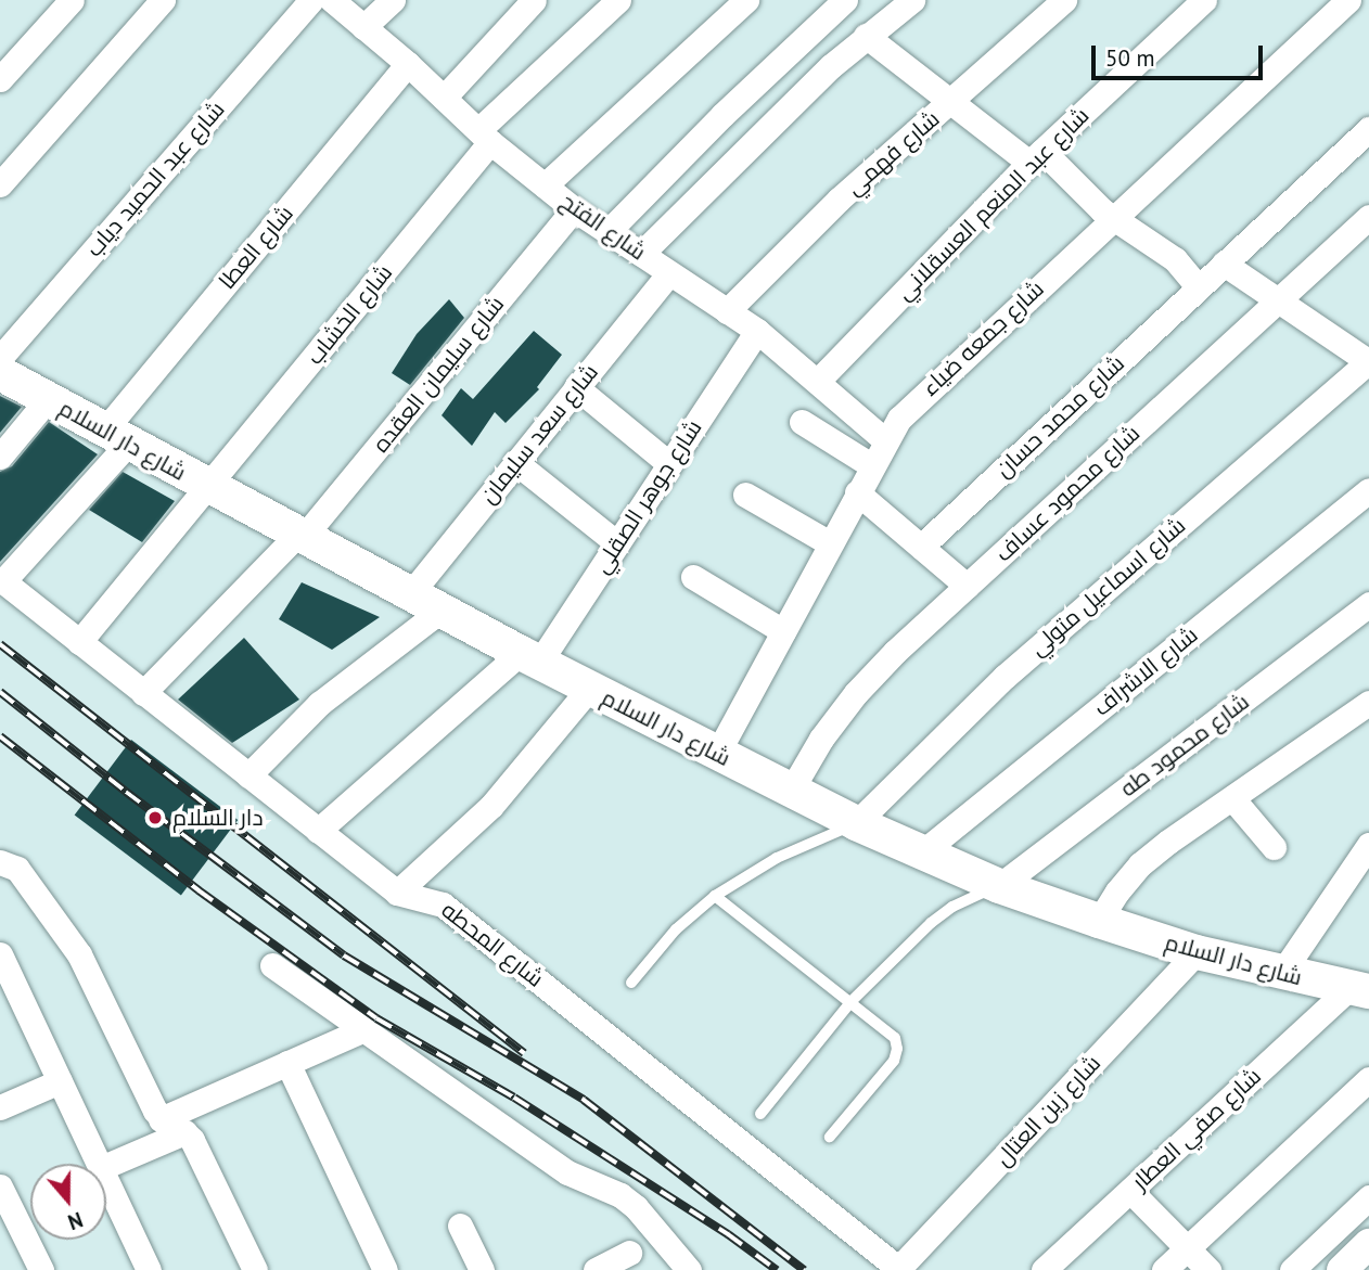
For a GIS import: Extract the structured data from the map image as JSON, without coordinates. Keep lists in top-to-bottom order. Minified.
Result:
{"streets":{"main road":["شارع دار السلام"],"street":["شارع فهمي","شارع عبد الحميد دياب","شارع عبد المنعم العسقلاني","شارع الفتح","شارع العطا","شارع الخشاب","شارع جمعه ضياء","شارع سليمان العقده","شارع محمد حسان","شارع سعد سليمان","شارع محمود عساف","شارع جوهر الصقلي","شارع اسماعيل متولي","شارع الاشراف","شارع محمود طه","شارع المحطه","شارع زين العتال","شارع صفي العطار"]},"crossings":[["شارع فهمي","شارع الفتح"],["شارع عبد المنعم العسقلاني","شارع الفتح"],["شارع الفتح","شارع العطا"],["شارع الفتح","شارع الخشاب"],["شارع الفتح","شارع جمعه ضياء"],["شارع الفتح","شارع سليمان العقده"],["شارع الفتح","شارع سعد سليمان"],["شارع الفتح","شارع جوهر الصقلي"],["شارع العطا","شارع دار السلام"],["شارع العطا","شارع المحطه"],["شارع الخشاب","شارع دار السلام"],["شارع الخشاب","شارع المحطه"],["شارع جمعه ضياء","شارع دار السلام"],["شارع سليمان العقده","شارع دار السلام"],["شارع سليمان العقده","شارع المحطه"],["شارع سعد سليمان","شارع دار السلام"],["شارع دار السلام","شارع محمود عساف"],["شارع دار السلام","شارع جوهر الصقلي"],["شارع دار السلام","شارع اسماعيل متولي"],["شارع دار السلام","شارع الاشراف"],["شارع دار السلام","شارع محمود طه"],["شارع دار السلام","شارع زين العتال"],["شارع دار السلام","شارع صفي العطار"],["شارع جوهر الصقلي","شارع المحطه"],["شارع المحطه","شارع زين العتال"]],"places":["دار السلام"],"scale_bar":"50 m","north":"bottom"}
